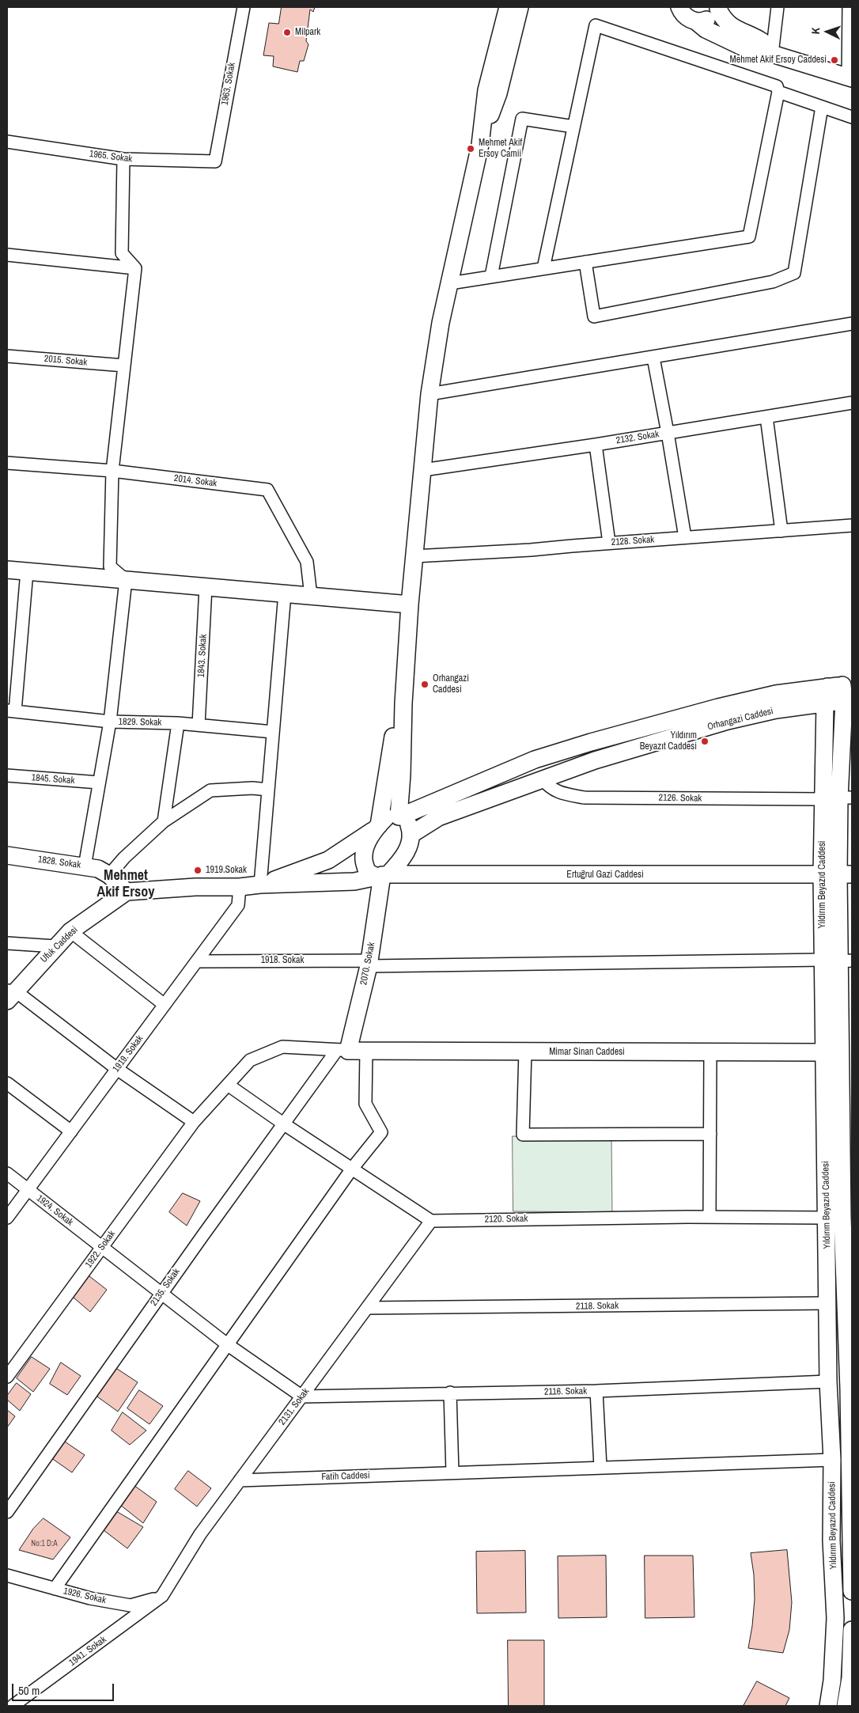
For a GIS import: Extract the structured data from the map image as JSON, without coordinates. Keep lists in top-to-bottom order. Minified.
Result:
{"streets":{"main road":["Orhangazi Caddesi","1828. Sokak","Ertuğrul Gazi Caddesi","Yıldırım Beyazıd Caddesi","Ufuk Caddesi","2070. Sokak","Mimar Sinan Caddesi"],"street":["1963. Sokak","1965. Sokak","2015. Sokak","2132. Sokak","2014. Sokak","2128. Sokak","1843. Sokak","1829. Sokak","1845. Sokak","2126. Sokak","1918. Sokak","1919. Sokak","1924. Sokak","2120. Sokak","1922. Sokak","2135. Sokak","2118. Sokak","2116. Sokak","2131. Sokak","Fatih Caddesi","1926. Sokak","1941. Sokak"]},"crossings":[["1963. Sokak","1965. Sokak"],["1843. Sokak","1829. Sokak"],["Orhangazi Caddesi","2126. Sokak"],["Orhangazi Caddesi","Ertuğrul Gazi Caddesi"],["Orhangazi Caddesi","Yıldırım Beyazıd Caddesi"],["Orhangazi Caddesi","2070. Sokak"],["2126. Sokak","Yıldırım Beyazıd Caddesi"],["1828. Sokak","Ufuk Caddesi"],["Ertuğrul Gazi Caddesi","Yıldırım Beyazıd Caddesi"],["Ertuğrul Gazi Caddesi","2070. Sokak"],["Yıldırım Beyazıd Caddesi","1918. Sokak"],["Yıldırım Beyazıd Caddesi","Mimar Sinan Caddesi"],["Yıldırım Beyazıd Caddesi","2120. Sokak"],["Yıldırım Beyazıd Caddesi","2118. Sokak"],["Yıldırım Beyazıd Caddesi","2116. Sokak"],["Yıldırım Beyazıd Caddesi","Fatih Caddesi"],["1918. Sokak","2070. Sokak"],["1918. Sokak","1919. Sokak"],["2070. Sokak","Mimar Sinan Caddesi"],["2070. Sokak","1922. Sokak"],["2070. Sokak","2135. Sokak"],["Mimar Sinan Caddesi","1922. Sokak"],["Mimar Sinan Caddesi","2135. Sokak"],["1919. Sokak","1924. Sokak"],["1924. Sokak","1922. Sokak"],["1924. Sokak","2135. Sokak"],["1924. Sokak","2116. Sokak"],["1924. Sokak","2131. Sokak"],["2120. Sokak","2131. Sokak"],["1922. Sokak","2135. Sokak"],["2118. Sokak","2131. Sokak"],["2116. Sokak","2131. Sokak"],["2131. Sokak","Fatih Caddesi"],["2131. Sokak","1926. Sokak"],["2131. Sokak","1941. Sokak"],["1926. Sokak","1941. Sokak"]],"districts":["Mehmet Akif Ersoy"],"places":["Milpark","Mehmet Akif Ersoy Caddesi","Mehmet Akif Ersoy Camii","Orhangazi Caddesi","Yıldırım Beyazıt Caddesi","1919.Sokak"],"house_numbers":["No:1 D:A"],"scale_bar":"50 m","north":"left"}
